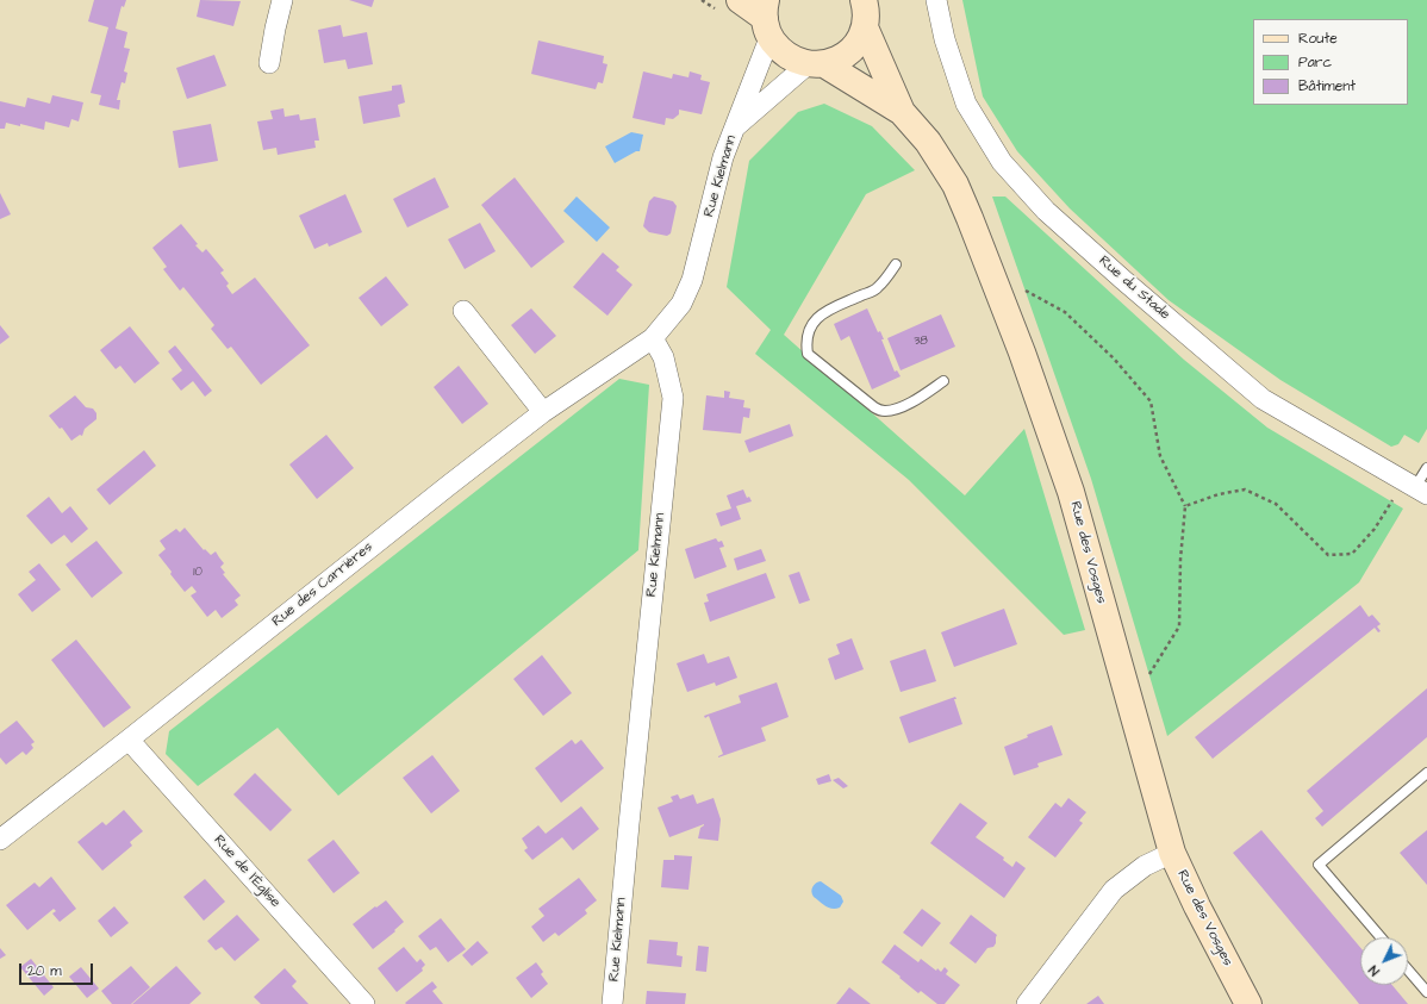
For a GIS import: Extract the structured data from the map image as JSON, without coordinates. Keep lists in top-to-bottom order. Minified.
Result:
{"streets":{"main road":["Rue des Vosges"],"street":["Rue Kielmann","Rue du Stade","Rue des Carrières","Rue de l'Église"]},"crossings":[["Rue Kielmann","Rue des Vosges"],["Rue Kielmann","Rue des Carrières"],["Rue des Carrières","Rue de l'Église"]],"house_numbers":["38","10"],"legend":["Route","Parc","Bâtiment"],"scale_bar":"20 m","north":"bottom left"}
